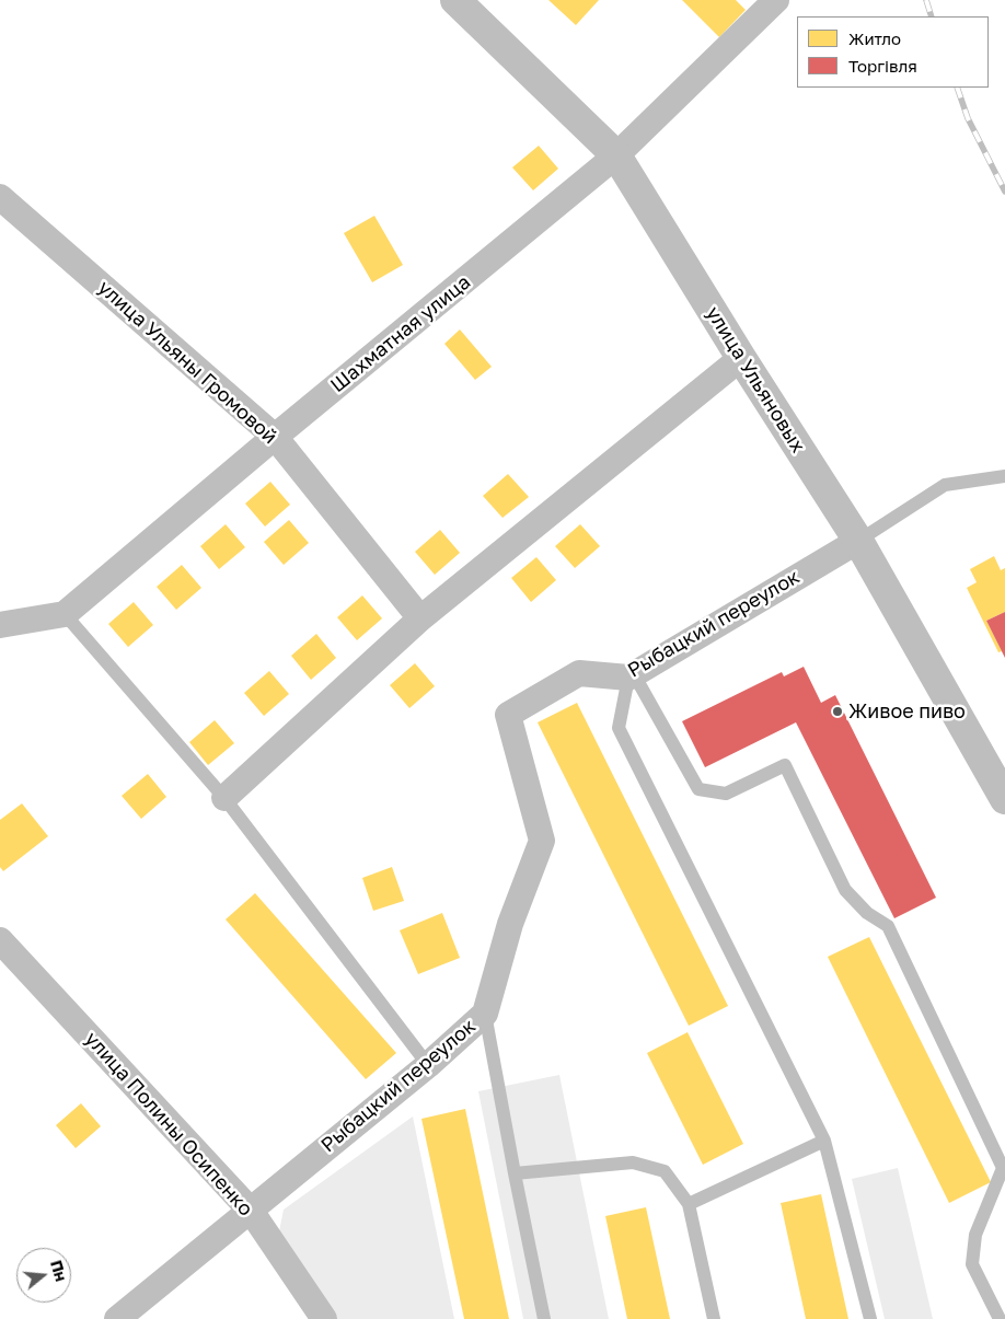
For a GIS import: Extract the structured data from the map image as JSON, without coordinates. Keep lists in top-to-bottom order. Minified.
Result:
{"streets":{"street":["Шахматная улица","улица Ульяны Громовой","улица Ульяновых","Рыбацкий переулок","улица Полины Осипенко"]},"crossings":[["Шахматная улица","улица Ульяны Громовой"],["Шахматная улица","улица Ульяновых"],["улица Ульяновых","Рыбацкий переулок"],["Рыбацкий переулок","улица Полины Осипенко"]],"places":["Живое пиво"],"legend":["Житло","Торгівля"],"north":"right"}
